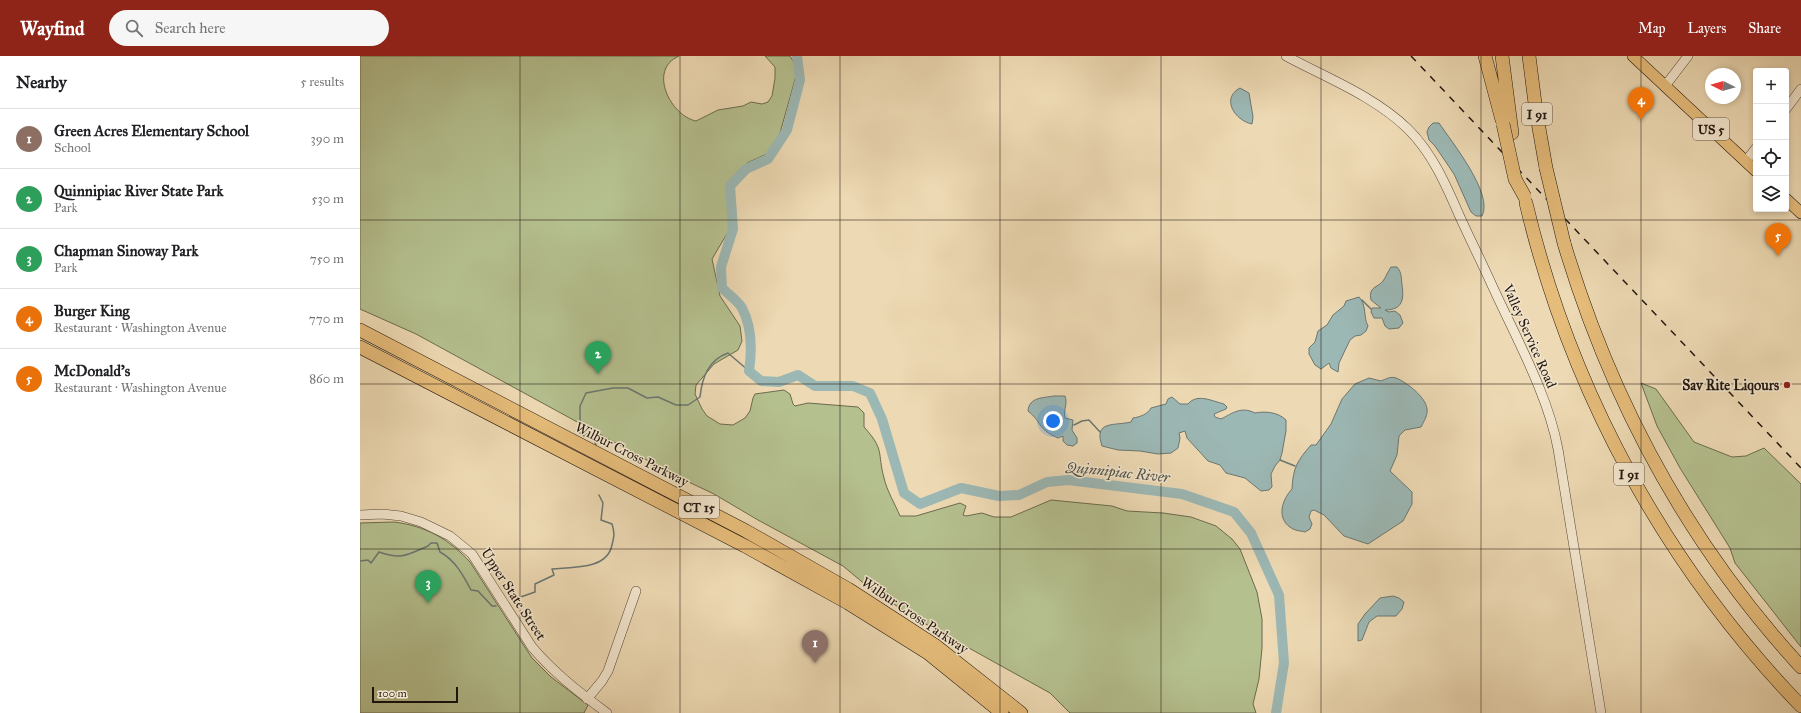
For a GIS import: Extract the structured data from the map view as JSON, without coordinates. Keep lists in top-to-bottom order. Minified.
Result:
{"streets":{"highway":["I 91","Wilbur Cross Parkway","CT 15"],"main road":["US 5"],"street":["Valley Service Road","Upper State Street"]},"water":["Quinnipiac River"],"places":["Sav Rite Liqours"],"scale_bar":"100 m","north":"left","page":{"header":"Wayfind","search":"Search here","nav":["Map","Layers","Share"],"heading":["Nearby","5 results"],"map_buttons":["+","−"],"pins":["4","5","2","3","1"],"list":[{"mark":"1","name":"Green Acres Elementary School","note":"School","value":"390 m"},{"mark":"2","name":"Quinnipiac River State Park","note":"Park","value":"530 m"},{"mark":"3","name":"Chapman Sinoway Park","note":"Park","value":"750 m"},{"mark":"4","name":"Burger King","note":"Restaurant · Washington Avenue","value":"770 m"},{"mark":"5","name":"McDonald's","note":"Restaurant · Washington Avenue","value":"860 m"}],"scale":"100 m"}}
